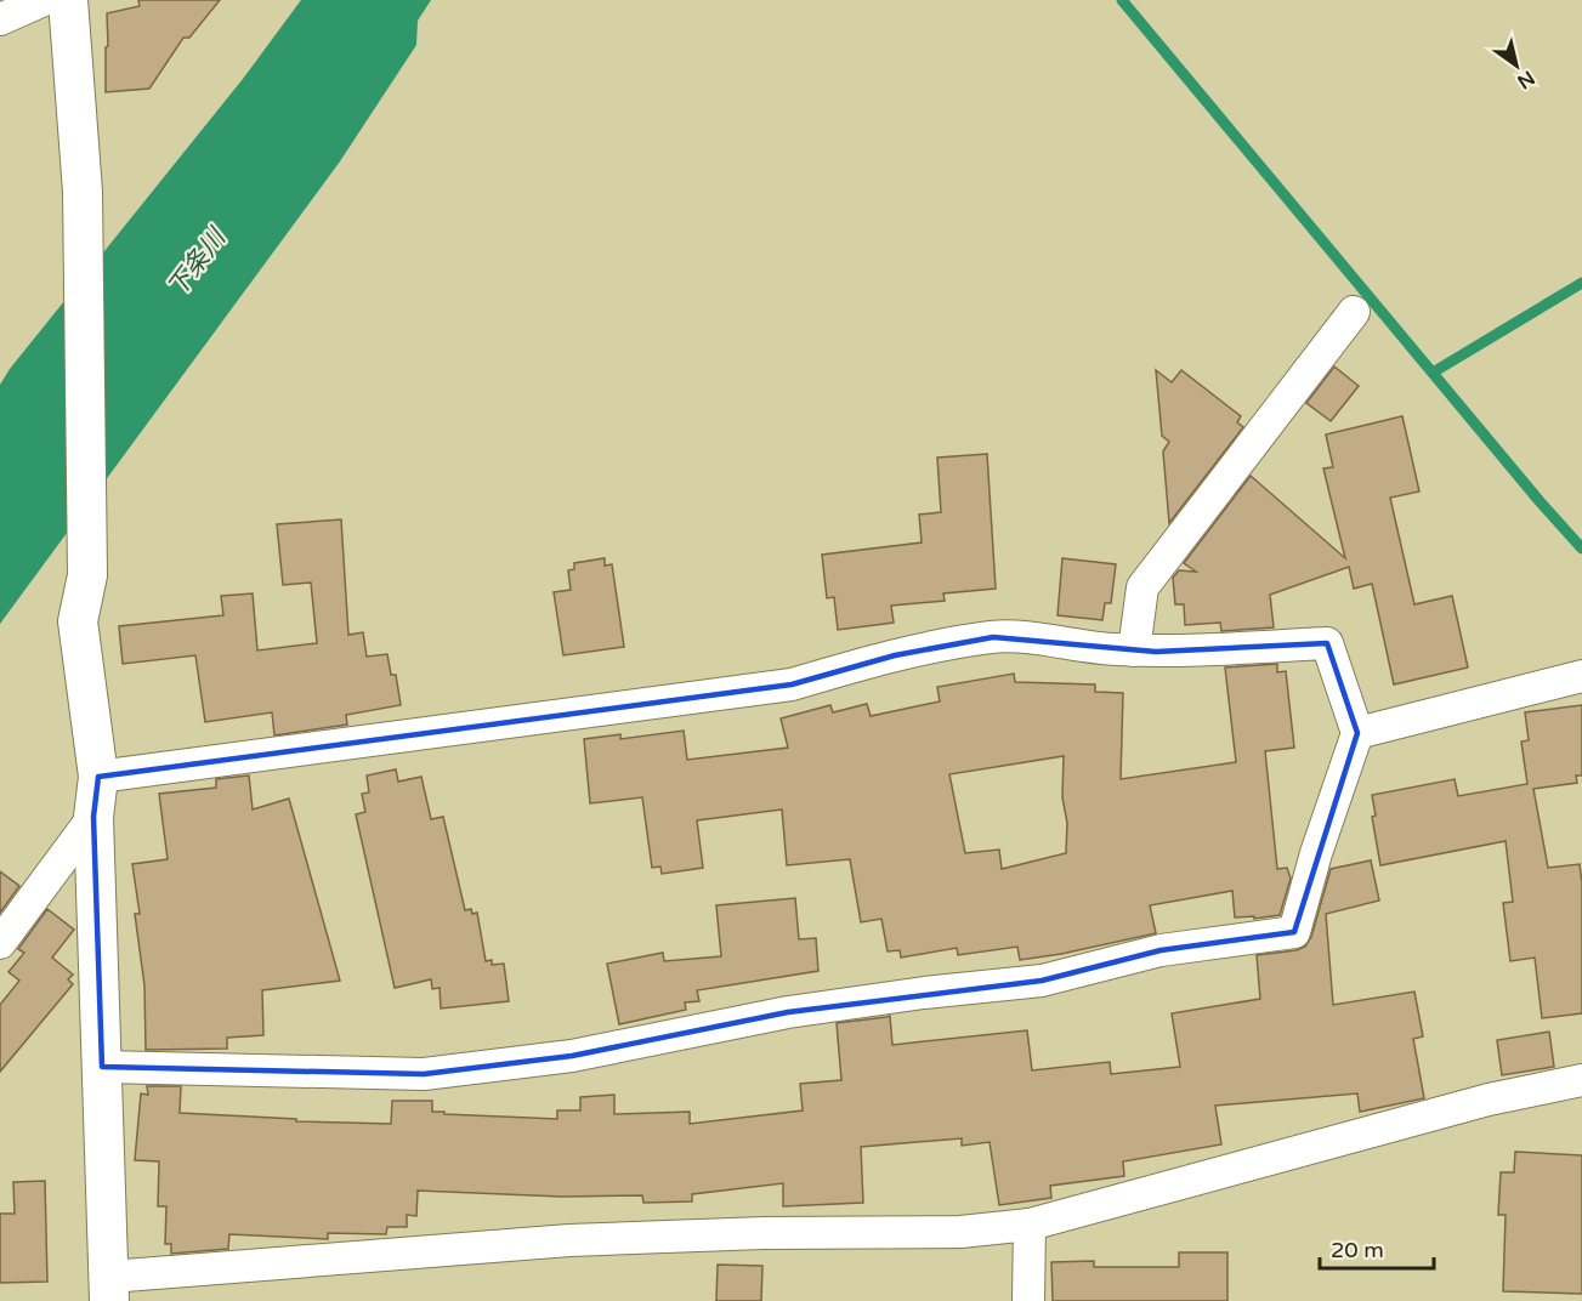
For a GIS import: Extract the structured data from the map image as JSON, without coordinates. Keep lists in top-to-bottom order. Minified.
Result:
{"water":["下条川"],"scale_bar":"20 m","north":"bottom right"}
